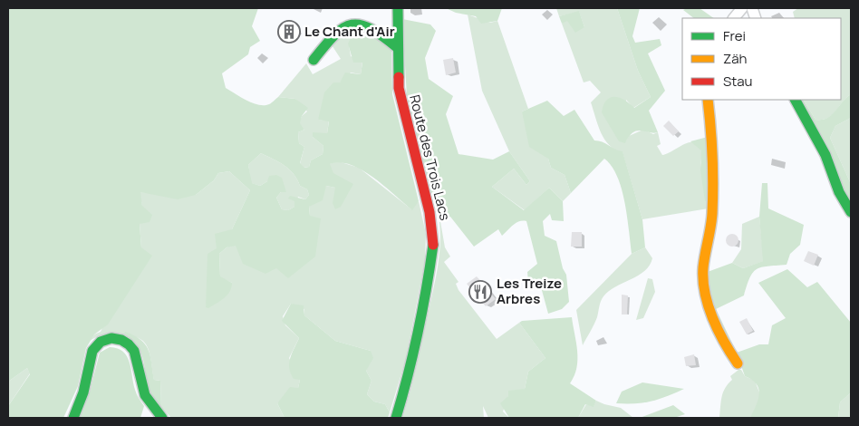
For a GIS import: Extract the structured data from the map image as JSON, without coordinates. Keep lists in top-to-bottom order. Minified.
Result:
{"streets":{"street":["Route des Trois Lacs"]},"places":{"building":["Le Chant d'Air"],"restaurant":["Les Treize Arbres"]},"legend":["Frei","Zäh","Stau"]}
